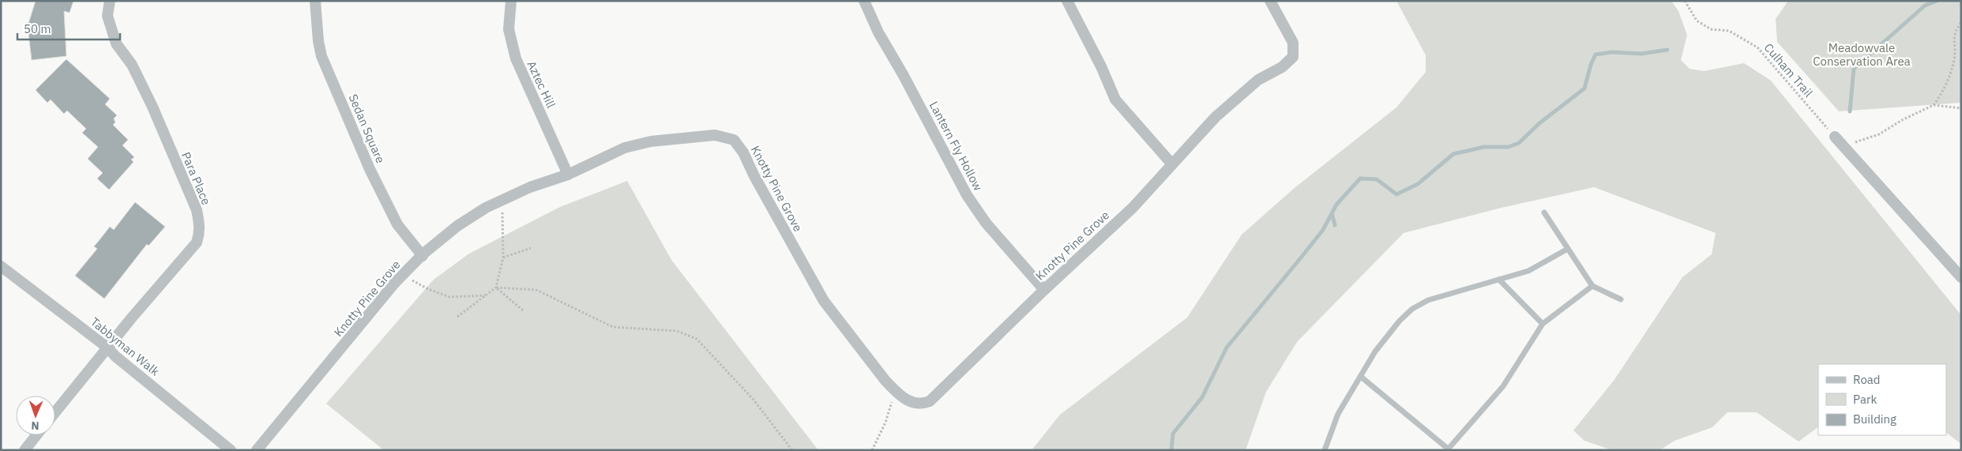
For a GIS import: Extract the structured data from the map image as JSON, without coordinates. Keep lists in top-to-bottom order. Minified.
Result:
{"streets":{"street":["Aztec Hill","Sedan Square","Lantern Fly Hollow","Para Place","Knotty Pine Grove","Tabbyman Walk"],"path":["Culham Trail"]},"crossings":[["Aztec Hill","Knotty Pine Grove"],["Sedan Square","Knotty Pine Grove"],["Lantern Fly Hollow","Knotty Pine Grove"],["Para Place","Tabbyman Walk"]],"parks":["Meadowvale Conservation Area"],"legend":["Road","Park","Building"],"scale_bar":"50 m","north":"bottom"}
